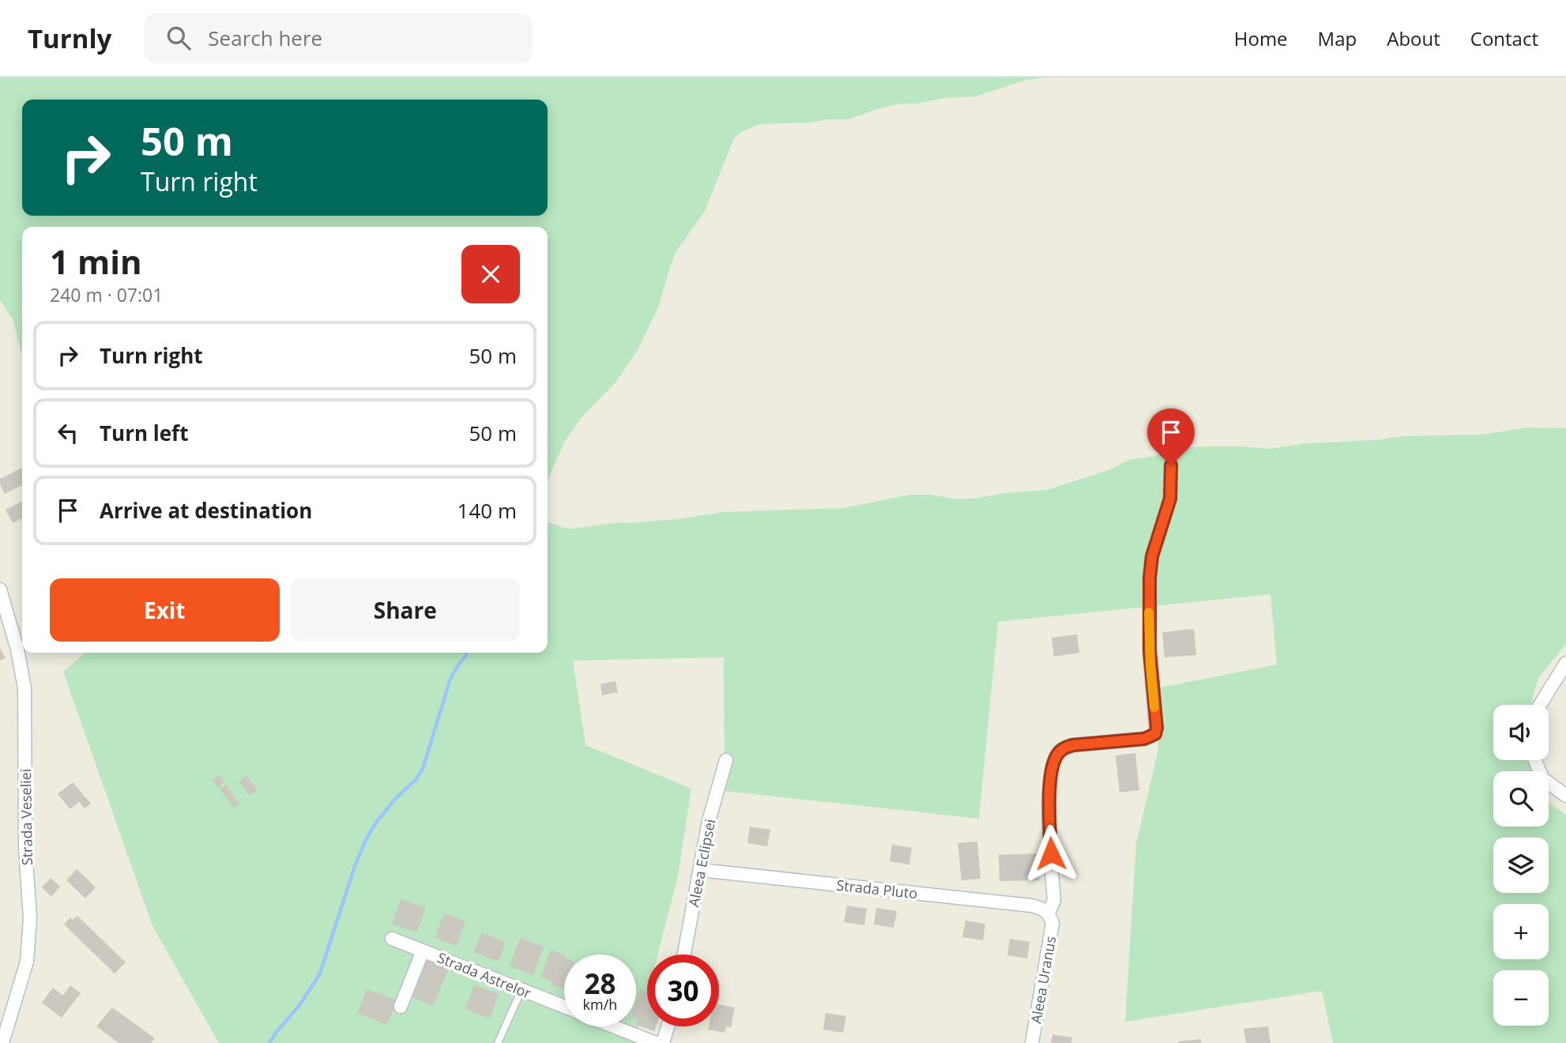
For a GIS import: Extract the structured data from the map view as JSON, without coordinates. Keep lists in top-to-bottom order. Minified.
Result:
{"streets":{"street":["Strada Veseliei","Aleea Eclipsei","Strada Pluto","Strada Astrelor","Aleea Uranus"]},"crossings":[["Aleea Eclipsei","Strada Pluto"],["Strada Pluto","Aleea Uranus"]],"page":{"header":"Turnly","search":"Search here","nav":["Home","Map","About","Contact"],"turn":["50 m","Turn right"],"heading":["1 min","240 m · 07:01"],"list":[{"name":"Turn right","value":"50 m"},{"name":"Turn left","value":"50 m"},{"name":"Arrive at destination","value":"140 m"}],"buttons":["Exit","Share"],"map_buttons":["+","−"],"speed":"28 km/h","limit":"30"}}
